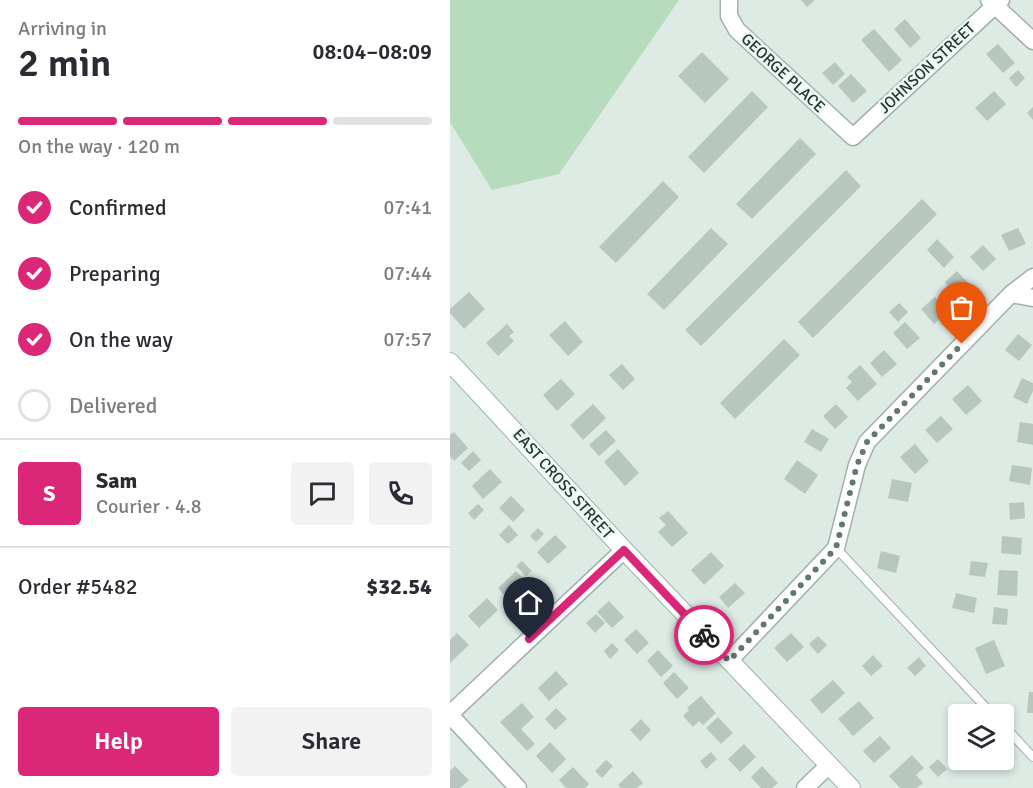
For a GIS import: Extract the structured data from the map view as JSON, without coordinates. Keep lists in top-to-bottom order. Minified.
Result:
{"streets":{"street":["JOHNSON STREET","GEORGE PLACE","EAST CROSS STREET"]},"crossings":[["JOHNSON STREET","GEORGE PLACE"]],"page":{"heading":["2 min","Arriving in","08:04–08:09"],"panel":["Sam","Courier · 4.8","Order #5482","$32.54"],"bar":"On the way · 120 m","list":[["Confirmed","07:41"],["Preparing","07:44"],["On the way","07:57"],"Delivered"],"round":"S","buttons":["Help","Share"]}}
